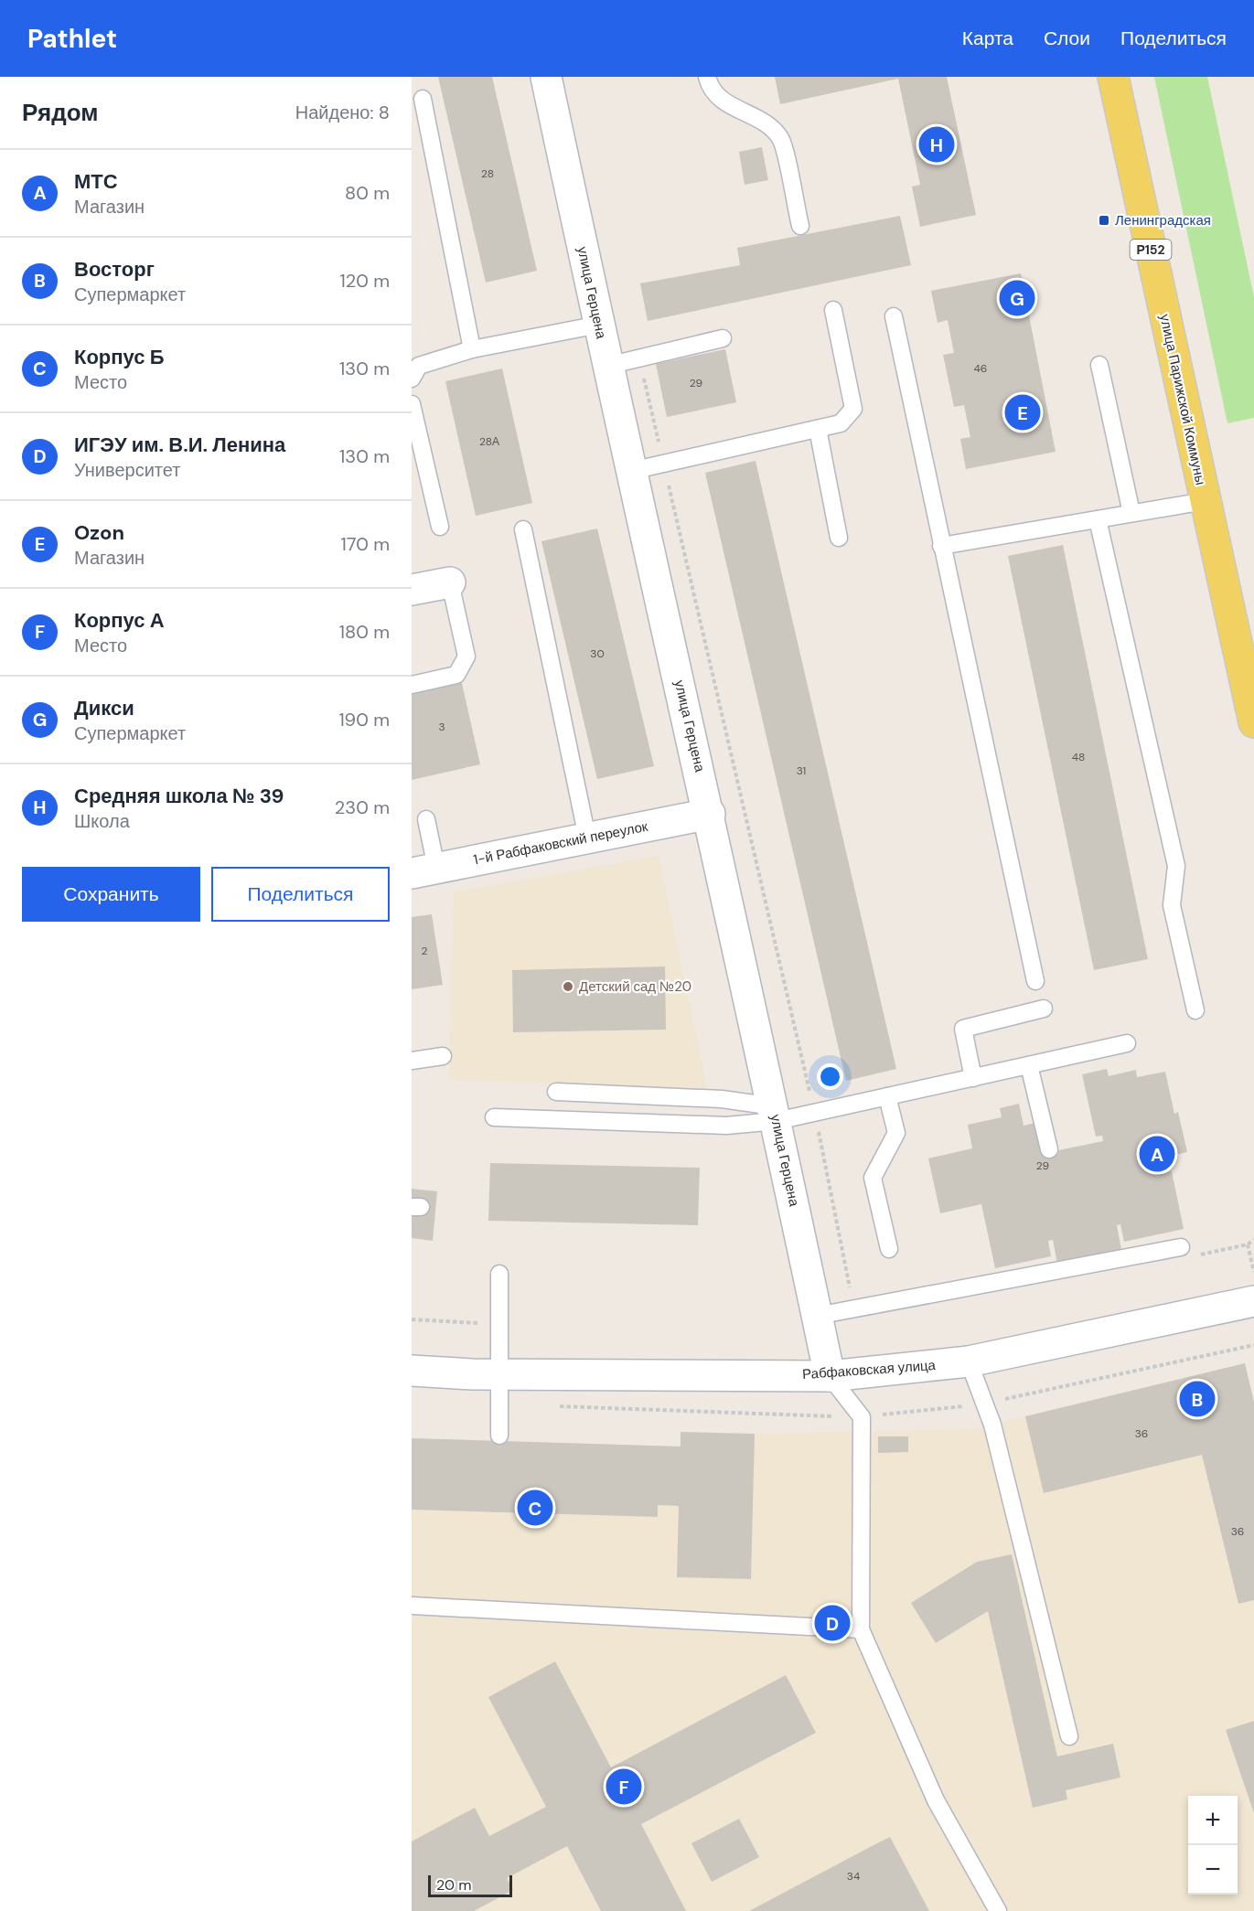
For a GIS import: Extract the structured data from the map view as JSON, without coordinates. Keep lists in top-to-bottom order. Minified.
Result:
{"streets":{"main road":["Р152","улица Парижской Коммуны"],"street":["улица Герцена","1-й Рабфаковский переулок","Рабфаковская улица"]},"crossings":[["улица Герцена","1-й Рабфаковский переулок"],["улица Герцена","Рабфаковская улица"]],"places":{"transit":["Ленинградская"],"other":["Детский сад №20"]},"house_numbers":["28","46","29","28А","30","3","48","31","2","29","36","36","34"],"scale_bar":"20 m","page":{"header":"Pathlet","nav":["Карта","Слои","Поделиться"],"heading":["Рядом","Найдено: 8"],"pins":["H","G","E","A","B","C","D","F"],"list":[{"mark":"A","name":"МТС","note":"Магазин","value":"80 m"},{"mark":"B","name":"Восторг","note":"Супермаркет","value":"120 m"},{"mark":"C","name":"Корпус Б","note":"Место","value":"130 m"},{"mark":"D","name":"ИГЭУ им. В.И. Ленина","note":"Университет","value":"130 m"},{"mark":"E","name":"Ozon","note":"Магазин","value":"170 m"},{"mark":"F","name":"Корпус А","note":"Место","value":"180 m"},{"mark":"G","name":"Дикси","note":"Супермаркет","value":"190 m"},{"mark":"H","name":"Средняя школа № 39","note":"Школа","value":"230 m"}],"buttons":["Сохранить","Поделиться"],"map_buttons":["+","−"],"scale":"20 m"}}
